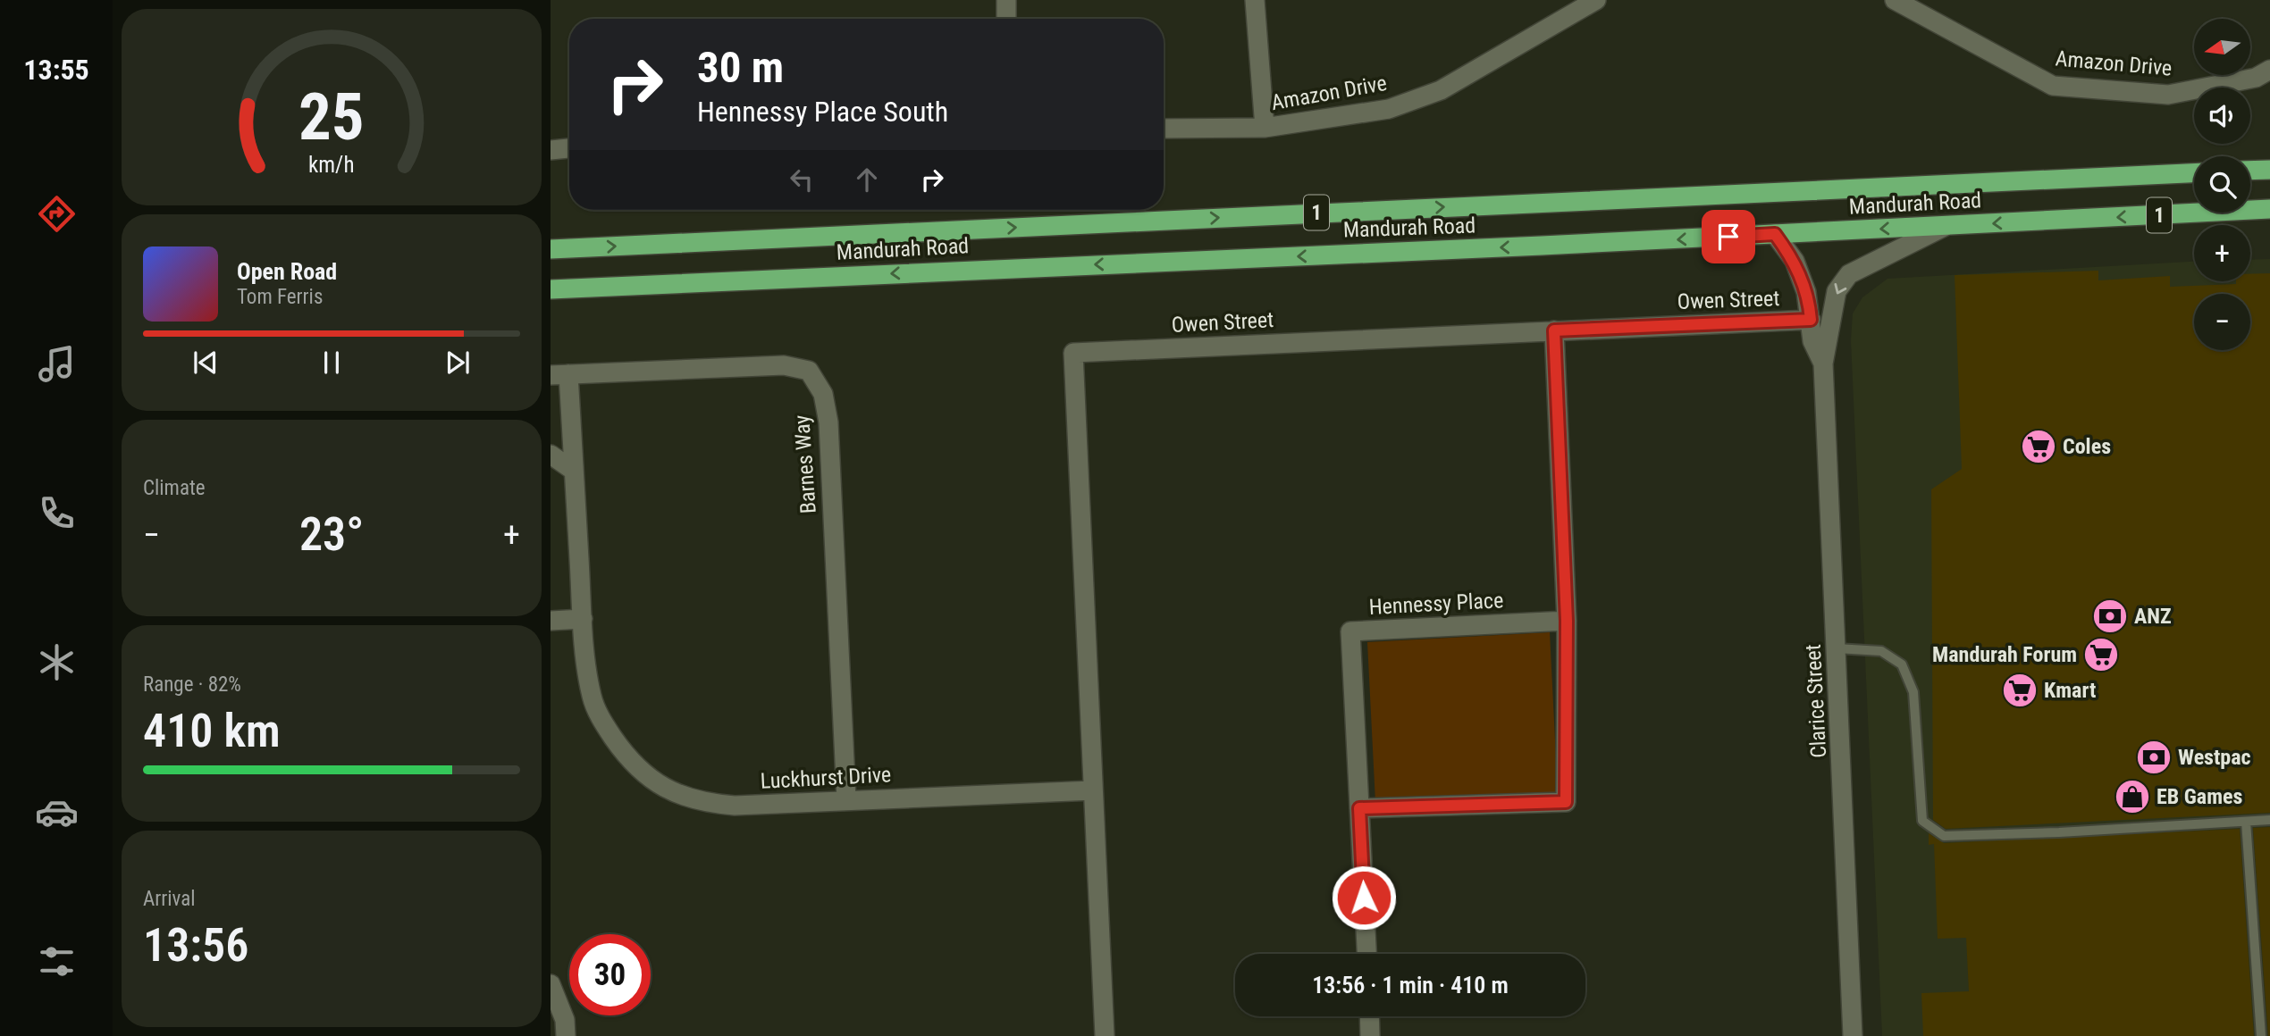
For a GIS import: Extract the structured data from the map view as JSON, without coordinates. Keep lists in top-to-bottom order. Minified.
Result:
{"streets":{"highway":["Mandurah Road","1"],"street":["Amazon Drive","Owen Street","Barnes Way","Hennessy Place","Clarice Street","Luckhurst Drive"]},"crossings":[["Mandurah Road","Clarice Street"],["Owen Street","Clarice Street"],["Owen Street","Luckhurst Drive"],["Barnes Way","Luckhurst Drive"]],"places":{"supermarket":["Coles","Mandurah Forum","Kmart"],"bank":["ANZ","Westpac"],"shop":["EB Games"]},"north":"left","page":{"tabs":"13:55","map_buttons":["+","−"],"turn":["30 m","Hennessy Place South"],"song":["Open Road","Tom Ferris"],"tile":["Climate",["Range · 82%","410 km"],["Arrival","13:56"]],"heat":["−","23°","+"],"limit":"30","trip":"13:56 · 1 min · 410 m","gauge":["25","km/h"]}}
